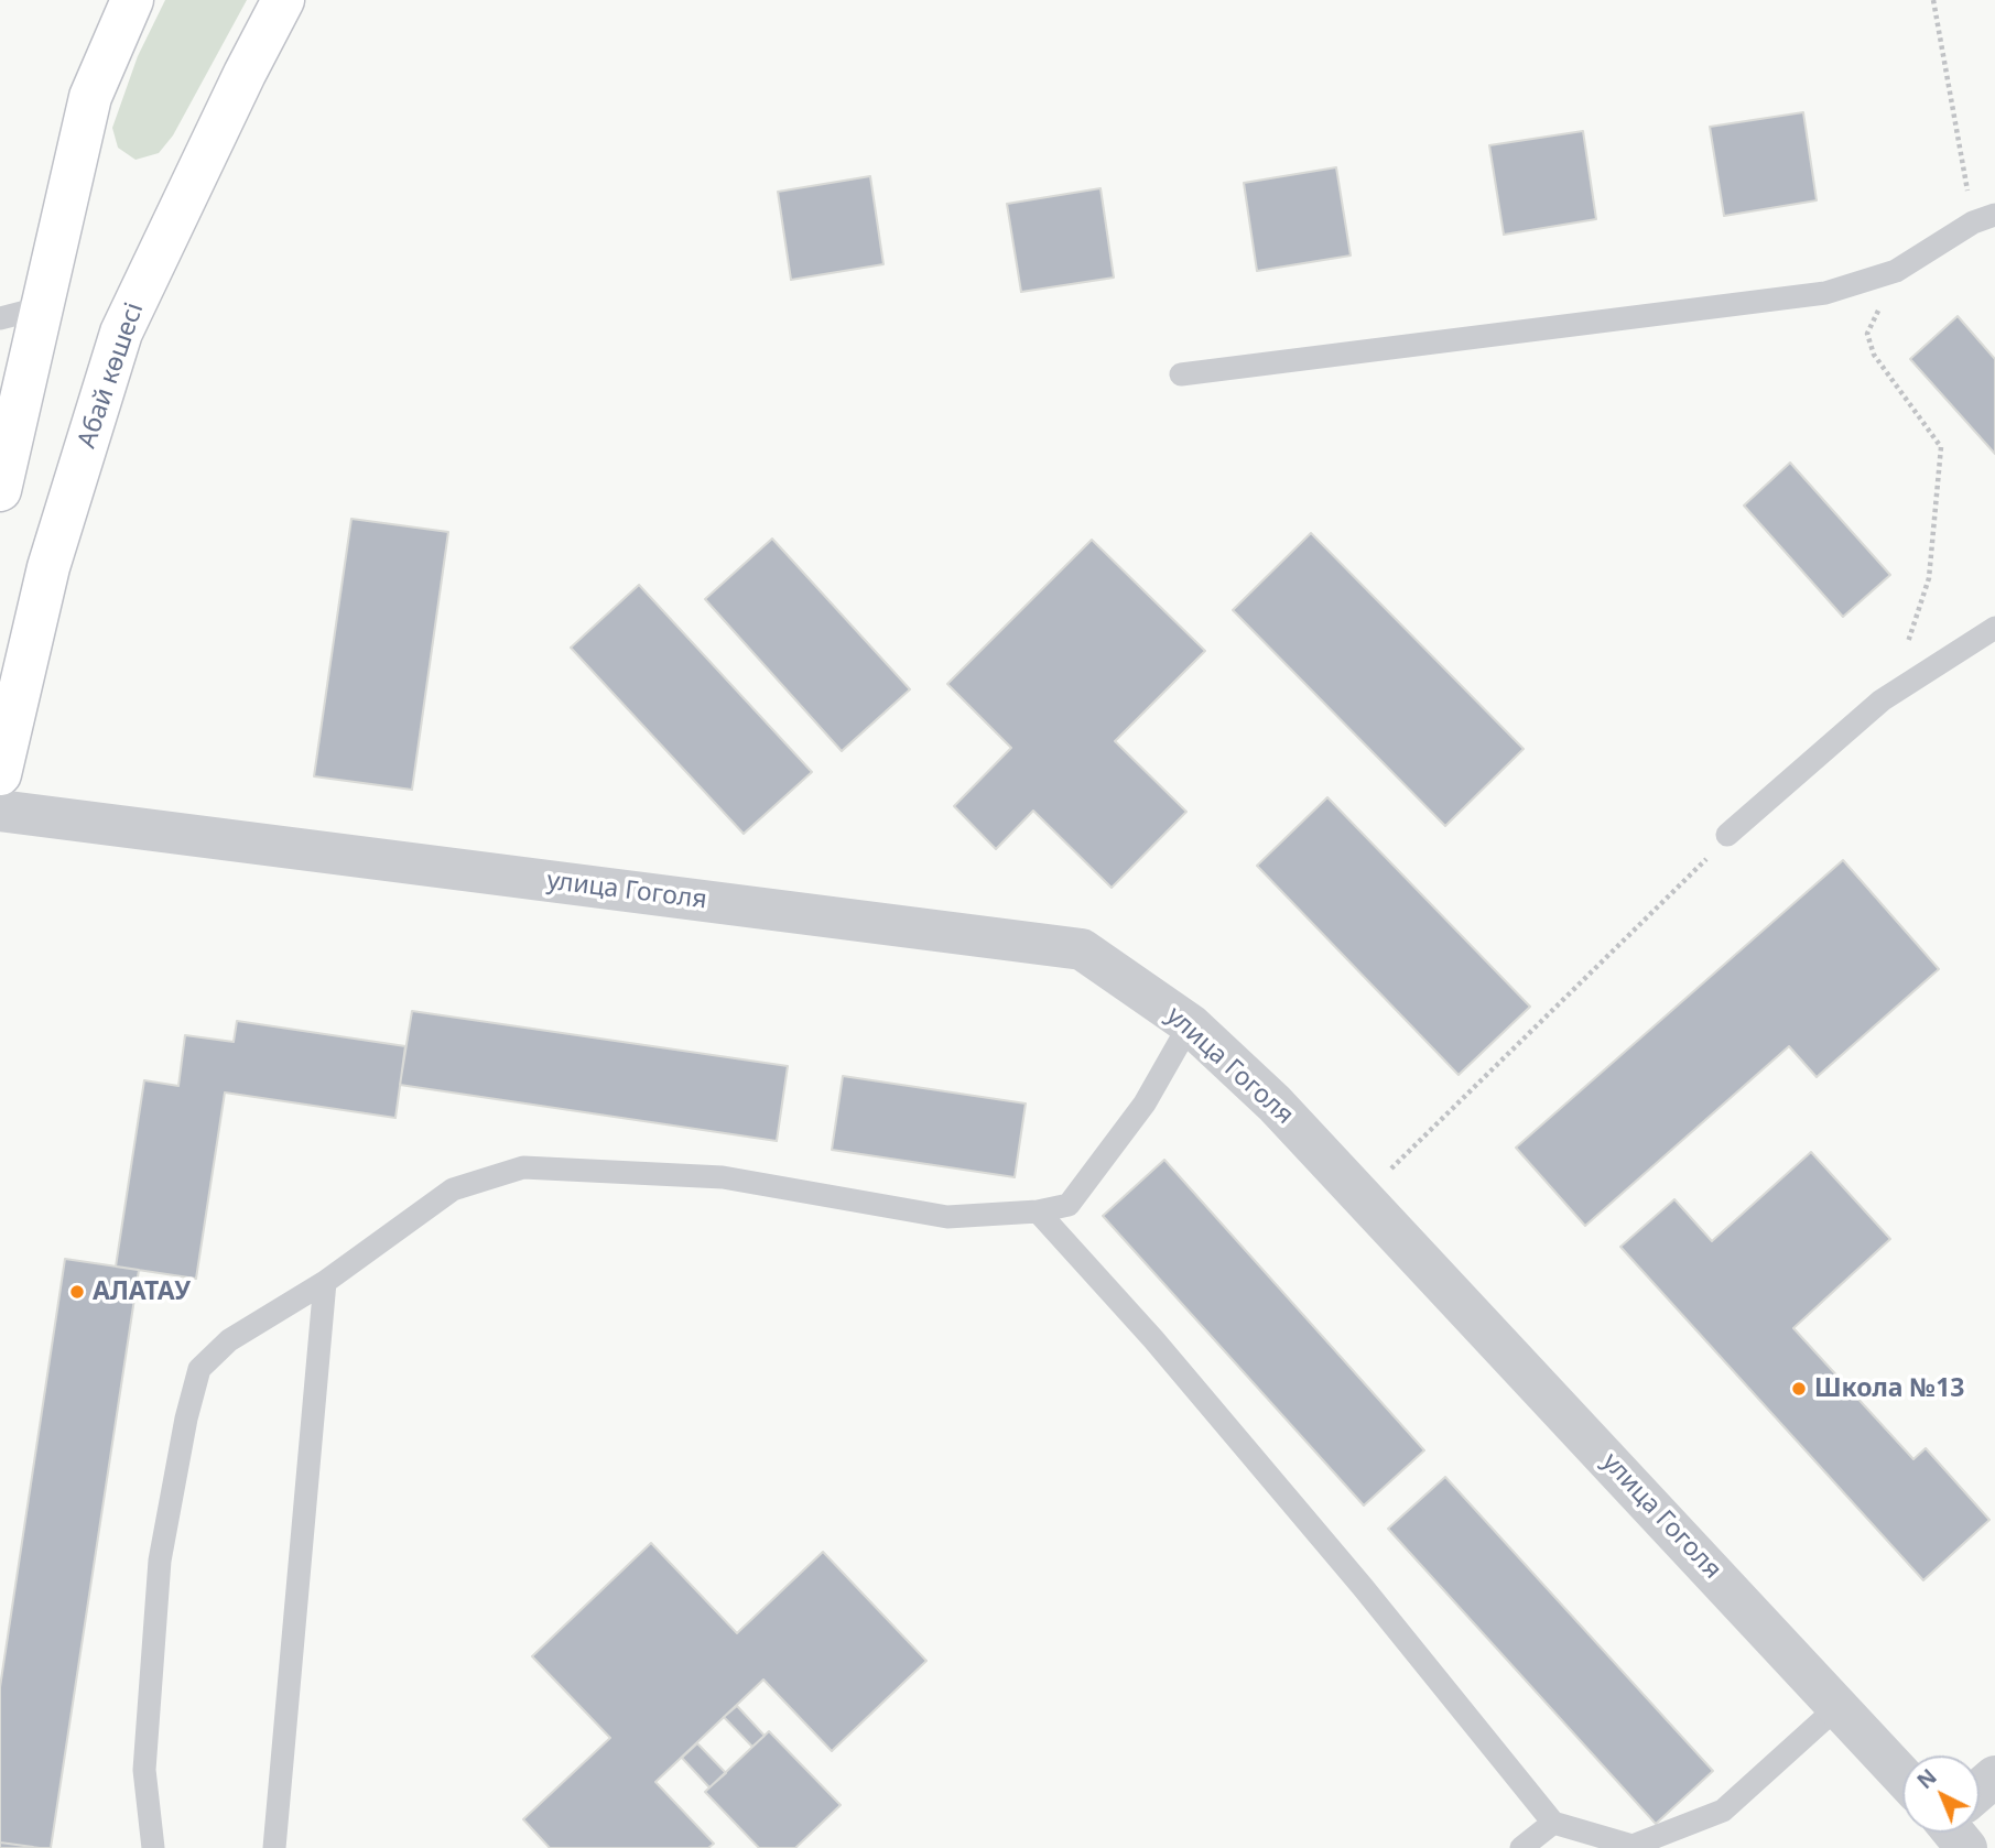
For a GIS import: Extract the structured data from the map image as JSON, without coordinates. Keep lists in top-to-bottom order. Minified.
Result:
{"streets":{"main road":["Абай көшесі"],"street":["улица Гоголя"]},"places":["АЛАТАУ","Школа №13"],"north":"top left"}
